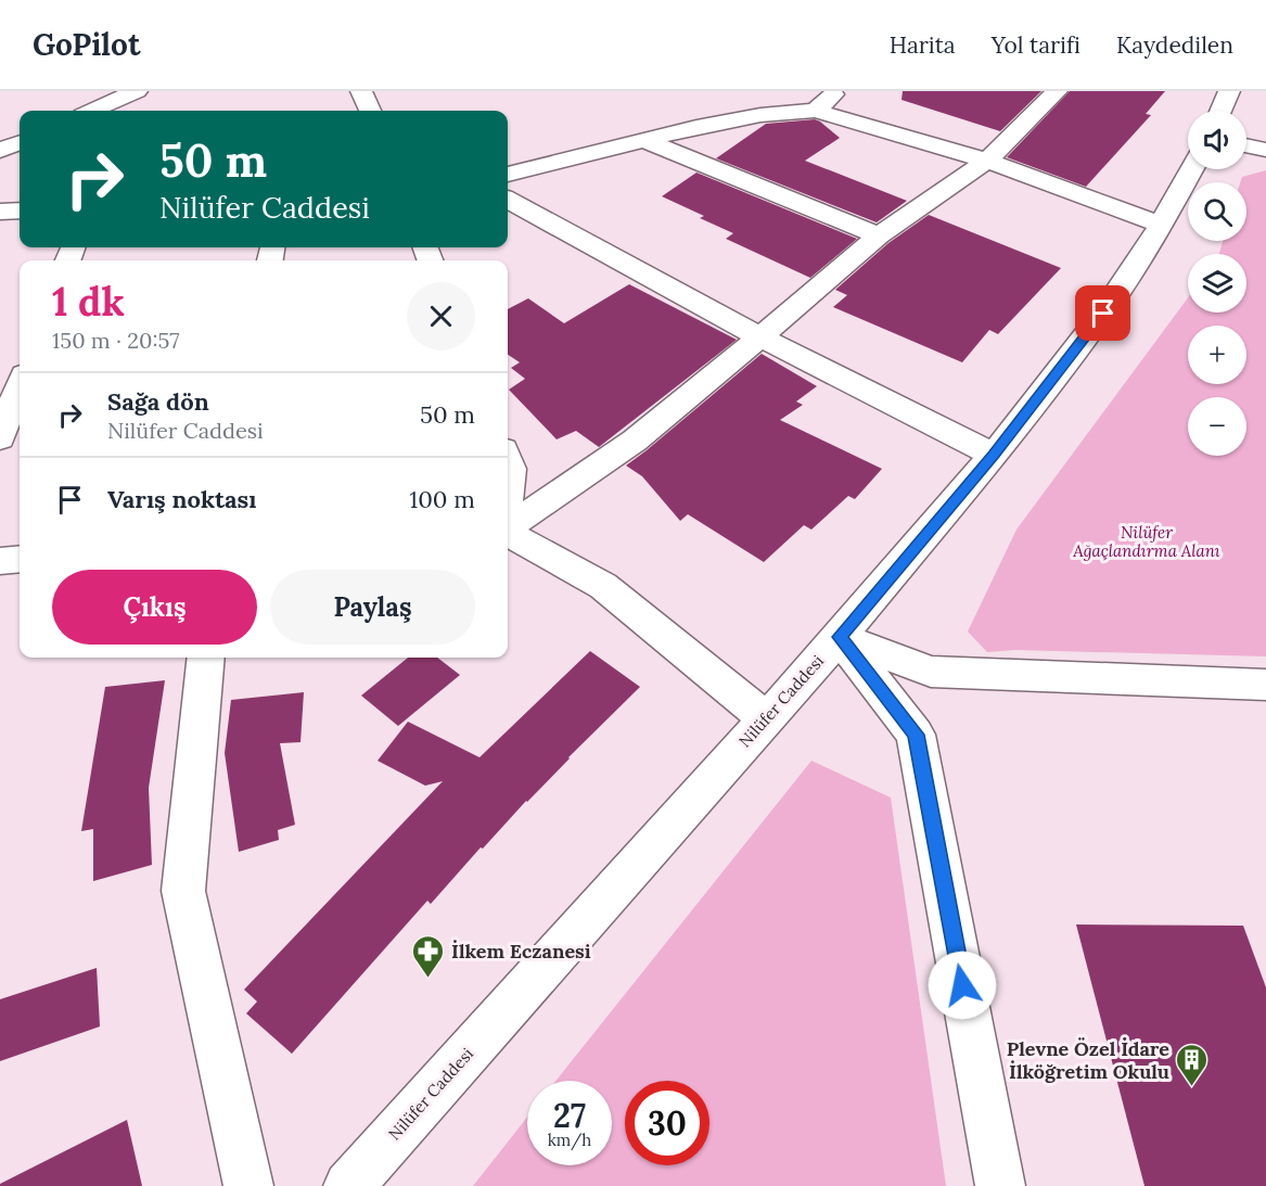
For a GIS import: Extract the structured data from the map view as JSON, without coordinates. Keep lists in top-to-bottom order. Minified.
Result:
{"streets":{"street":["Nilüfer Caddesi"]},"parks":["Nilüfer Ağaçlandırma Alanı"],"places":{"pharmacy":["İlkem Eczanesi"],"building":["Plevne Özel İdare İlköğretim Okulu"]},"page":{"header":"GoPilot","nav":["Harita","Yol tarifi","Kaydedilen"],"map_buttons":["+","−"],"turn":["50 m","Nilüfer Caddesi"],"heading":["1 dk","150 m · 20:57"],"list":[{"name":"Sağa dön","note":"Nilüfer Caddesi","value":"50 m"},{"name":"Varış noktası","value":"100 m"}],"buttons":["Çıkış","Paylaş"],"speed":"27 km/h","limit":"30"}}
